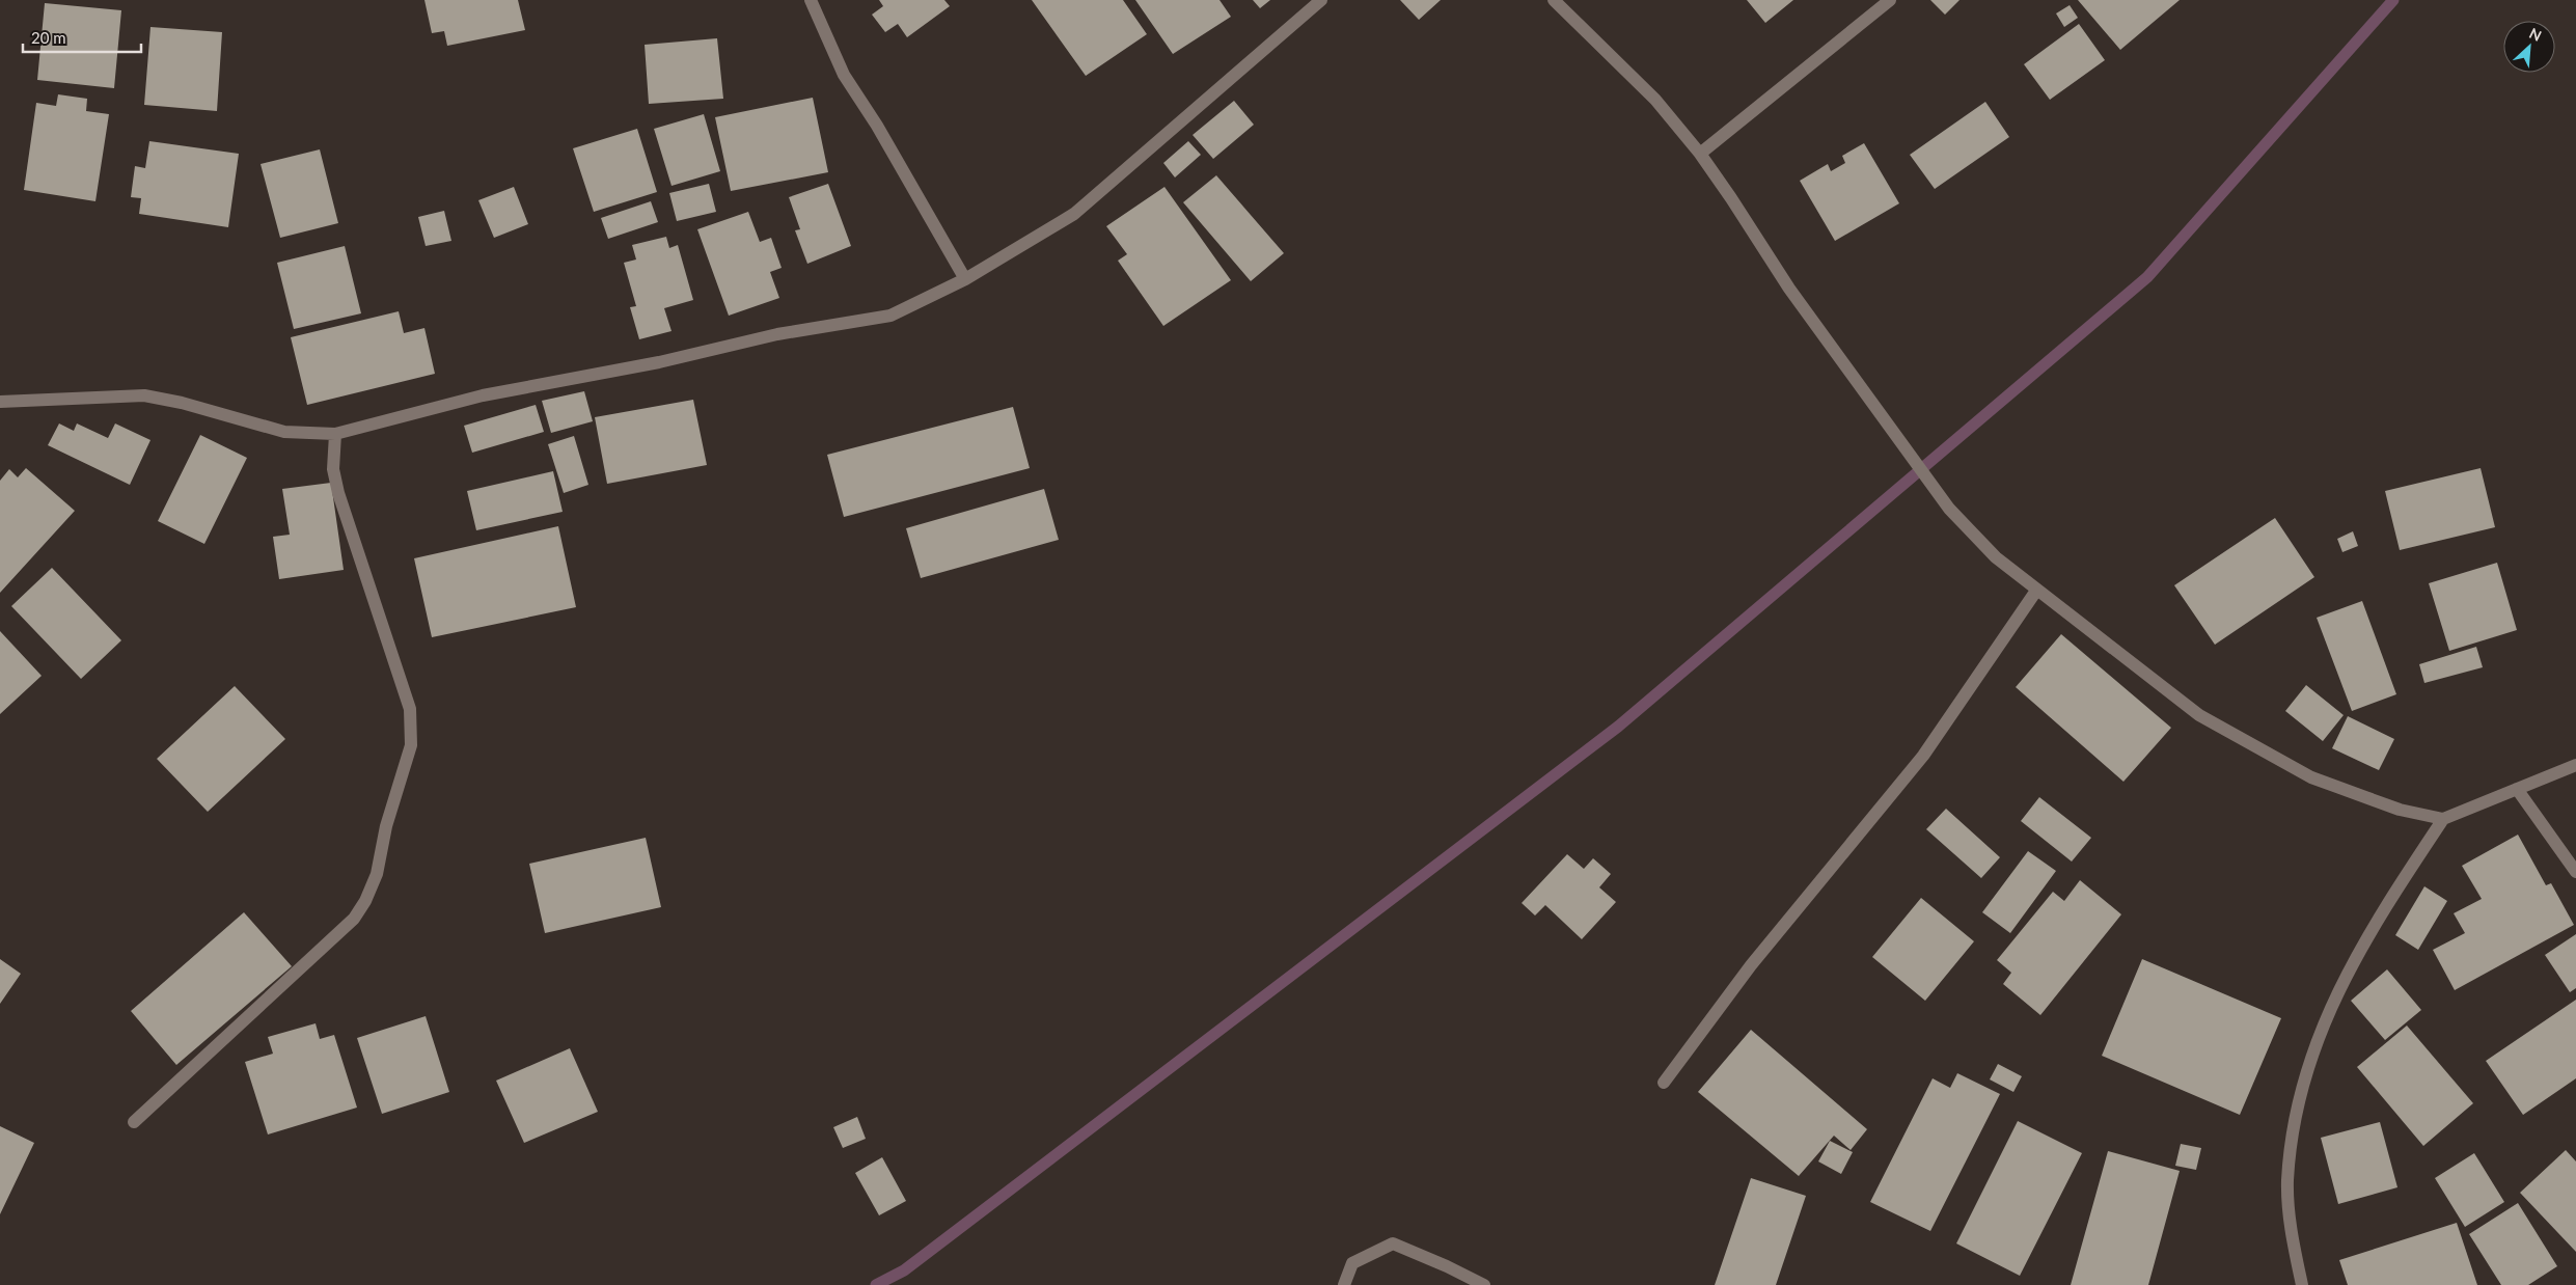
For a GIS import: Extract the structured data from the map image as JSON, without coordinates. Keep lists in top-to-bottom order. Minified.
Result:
{"scale_bar":"20 m","north":"top right"}
